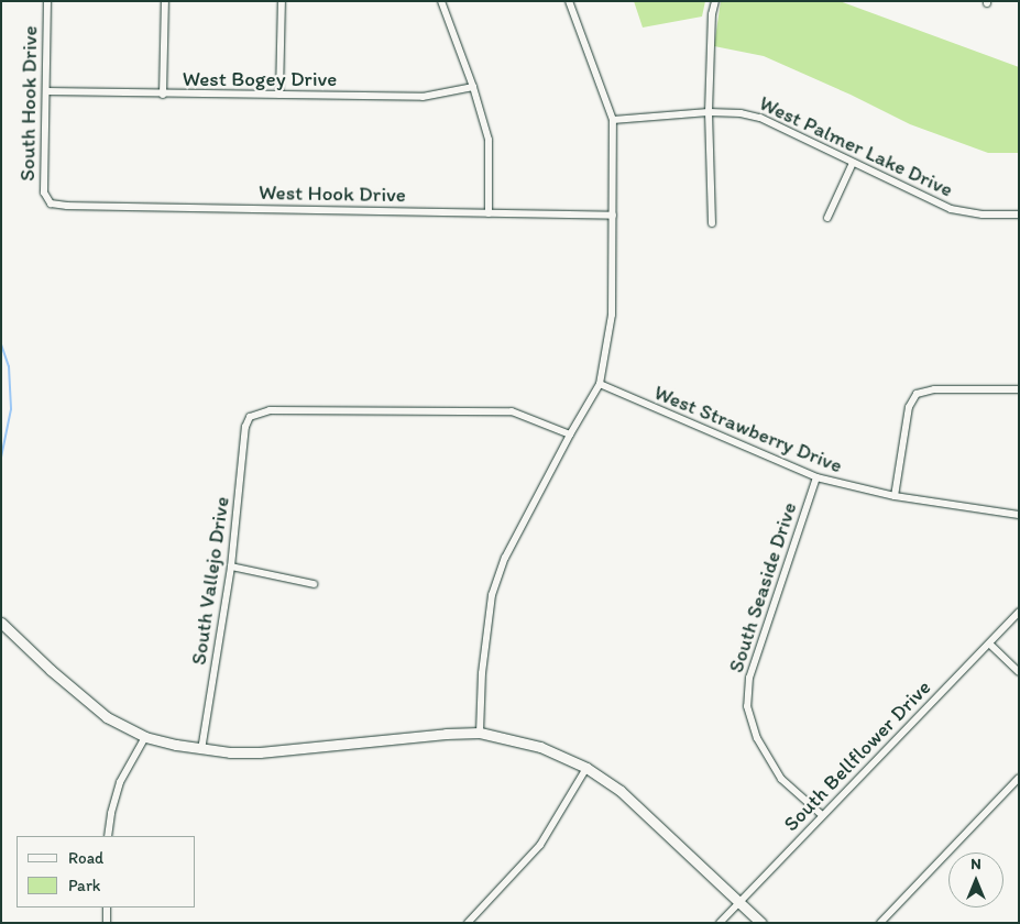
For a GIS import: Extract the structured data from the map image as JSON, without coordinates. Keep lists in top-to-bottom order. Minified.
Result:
{"streets":{"street":["West Bogey Drive","South Hook Drive","West Palmer Lake Drive","West Hook Drive","West Strawberry Drive","South Vallejo Drive","South Seaside Drive","South Bellflower Drive"]},"crossings":[["West Bogey Drive","South Hook Drive"],["South Hook Drive","West Hook Drive"],["West Strawberry Drive","South Seaside Drive"],["South Seaside Drive","South Bellflower Drive"]],"legend":["Road","Park"],"north":"top"}
